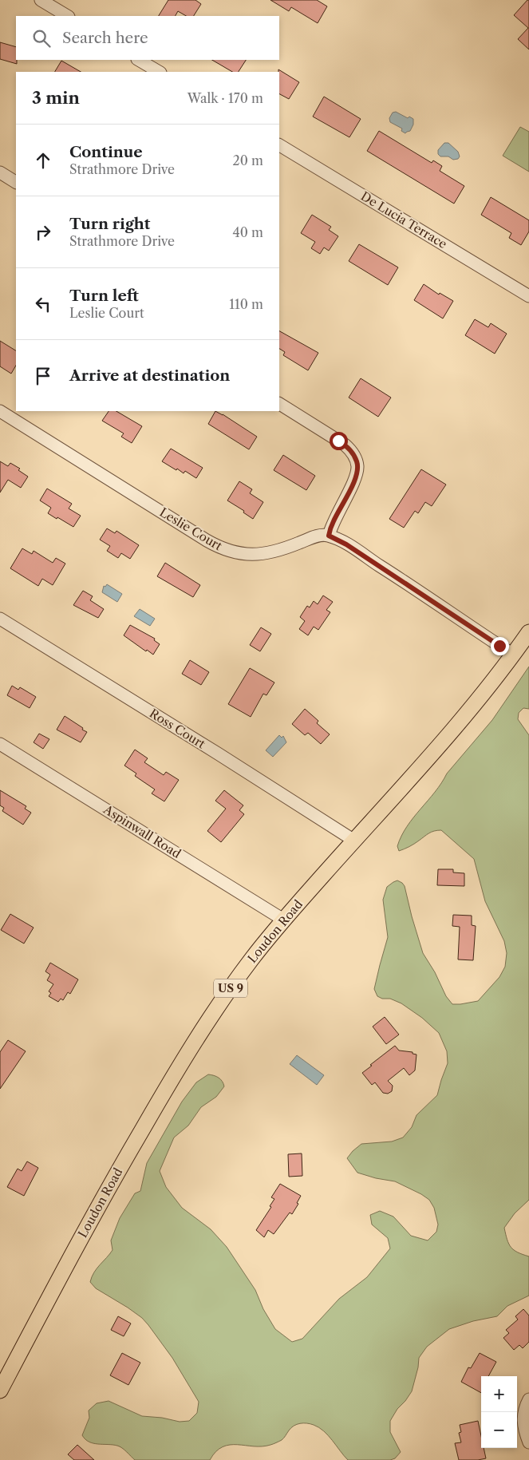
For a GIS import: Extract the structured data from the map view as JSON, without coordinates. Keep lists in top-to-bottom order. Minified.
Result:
{"streets":{"main road":["Loudon Road","US 9"],"street":["De Lucia Terrace","Leslie Court","Ross Court","Aspinwall Road"]},"crossings":[["Ross Court","Loudon Road"],["Aspinwall Road","Loudon Road"]],"page":{"search":"Search here","heading":["3 min","Walk · 170 m"],"list":[["Continue","Strathmore Drive","20 m"],["Turn right","Strathmore Drive","40 m"],["Turn left","Leslie Court","110 m"],"Arrive at destination"],"map_buttons":["+","−"]}}
